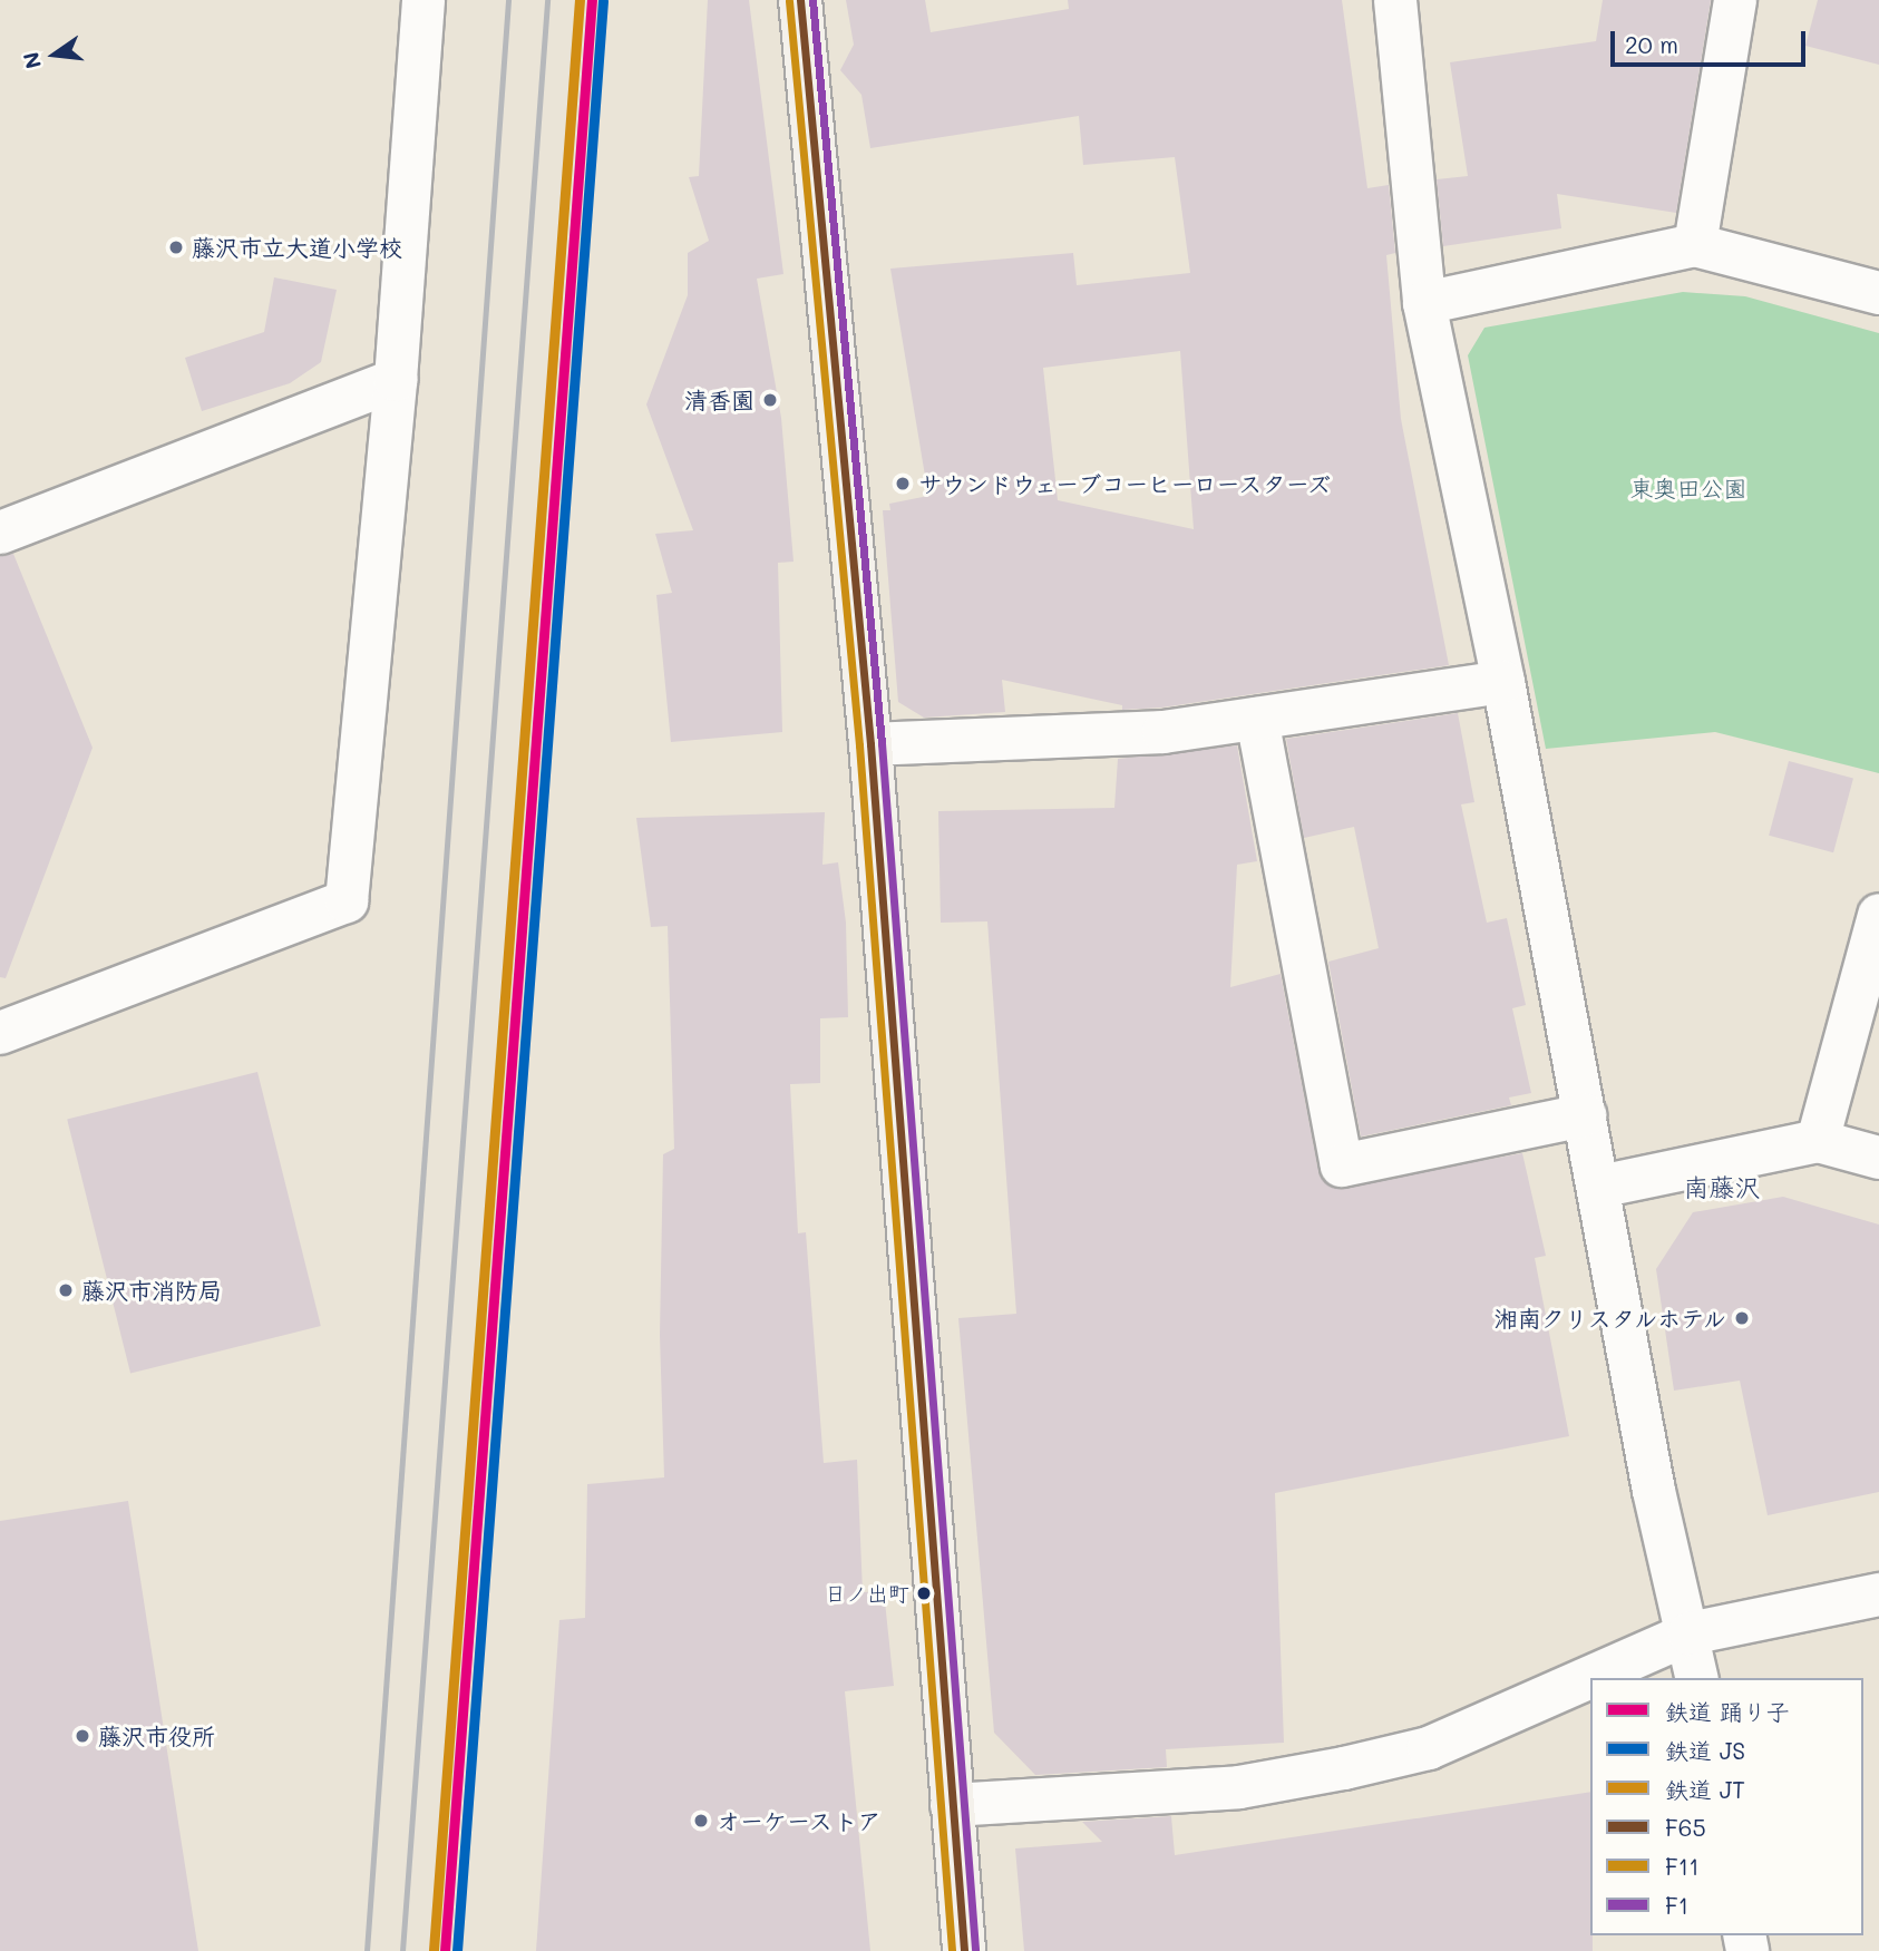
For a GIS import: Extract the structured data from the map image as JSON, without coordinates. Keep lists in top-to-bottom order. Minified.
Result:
{"districts":["南藤沢"],"parks":["東奥田公園"],"places":["藤沢市立大道小学校","清香園","サウンドウェーブコーヒーロースターズ","藤沢市消防局","湘南クリスタルホテル","日ノ出町","藤沢市役所","オーケーストア"],"lines":["rail line 踊り子","rail line JT","transit line F65","transit line F1","rail line JS","transit line F11"],"legend":["鉄道 踊り子","鉄道 JS","鉄道 JT","F65","F11","F1"],"scale_bar":"20 m","north":"left"}
